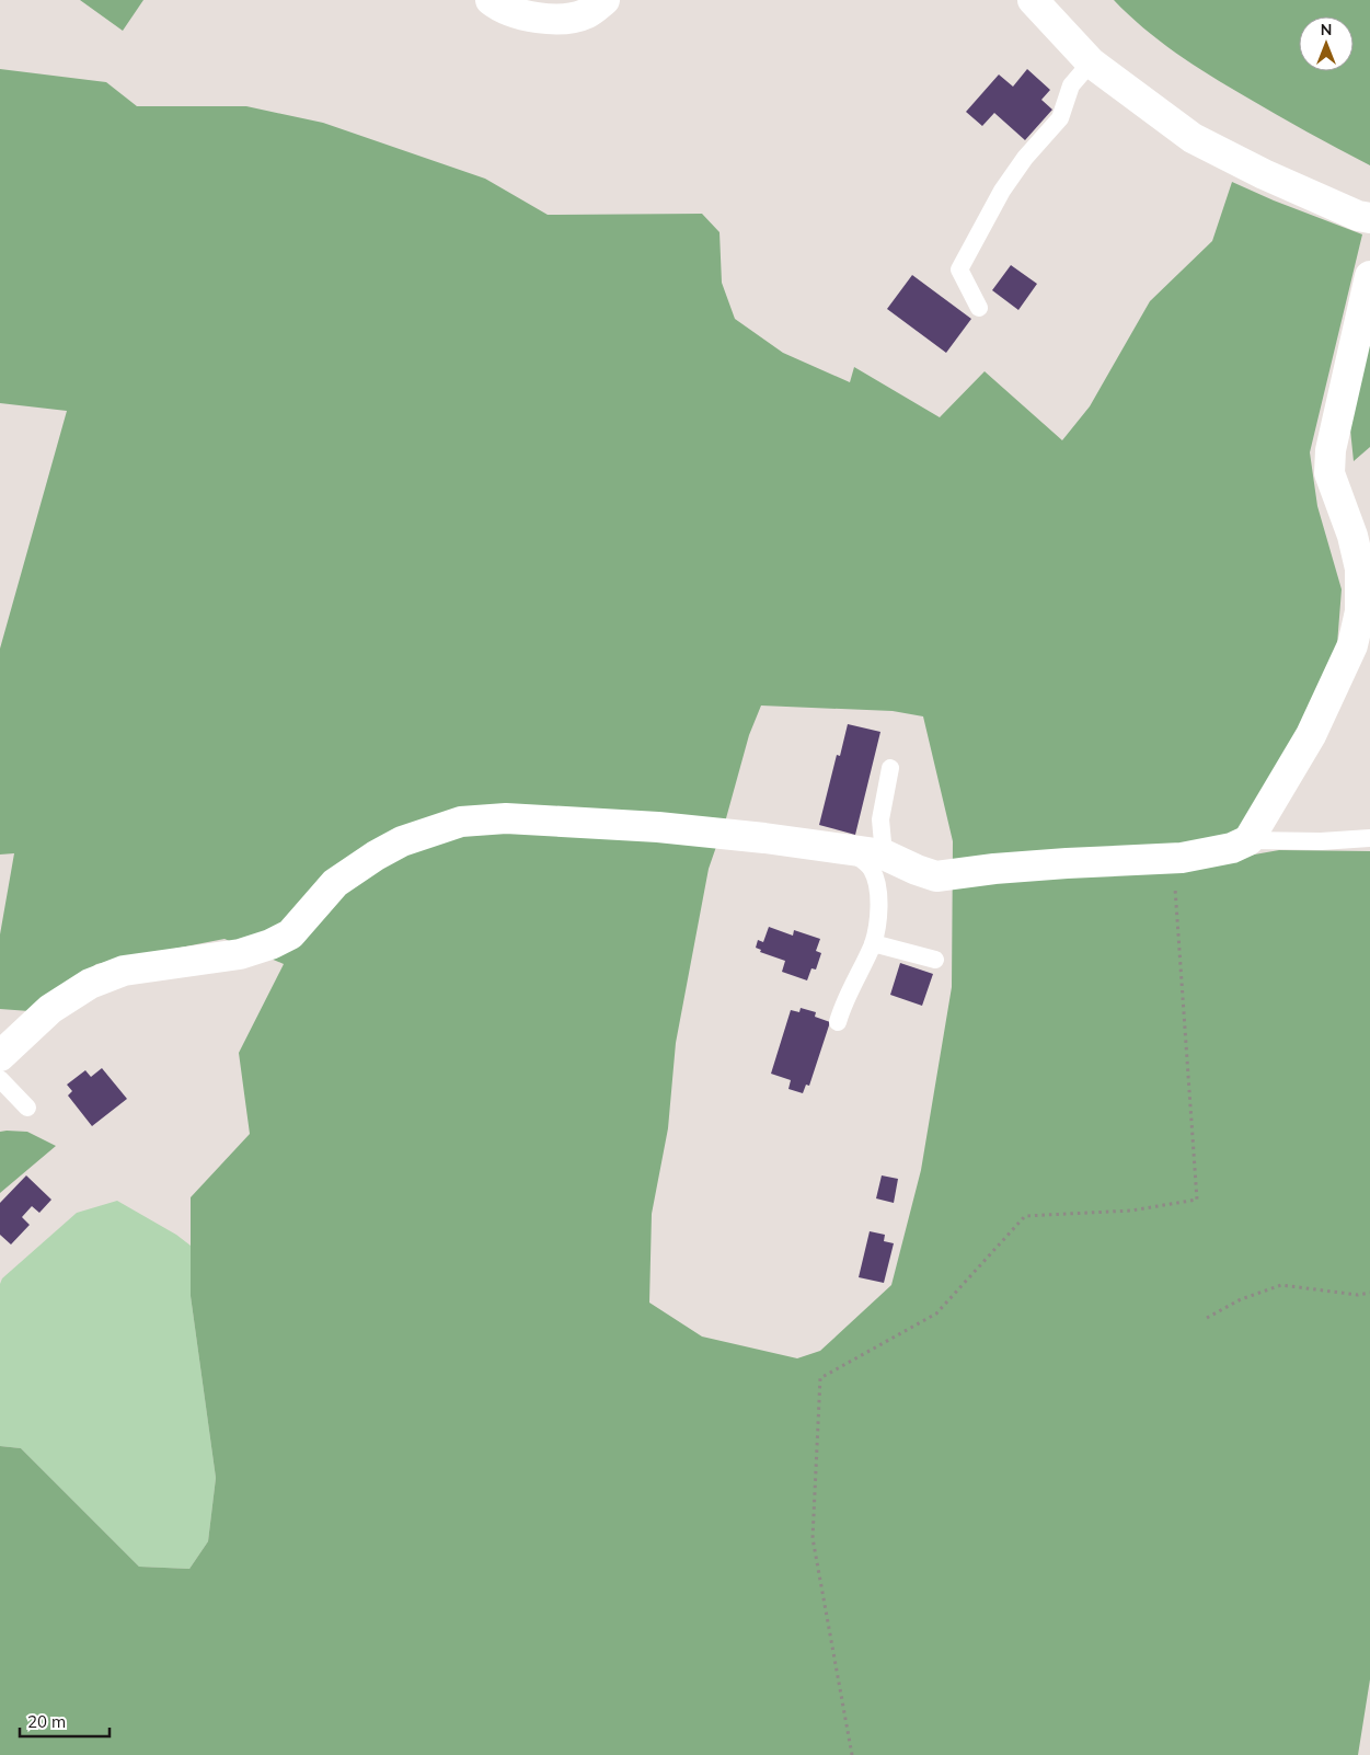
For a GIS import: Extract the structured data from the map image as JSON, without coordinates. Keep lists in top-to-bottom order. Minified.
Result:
{"scale_bar":"20 m","north":"top"}
